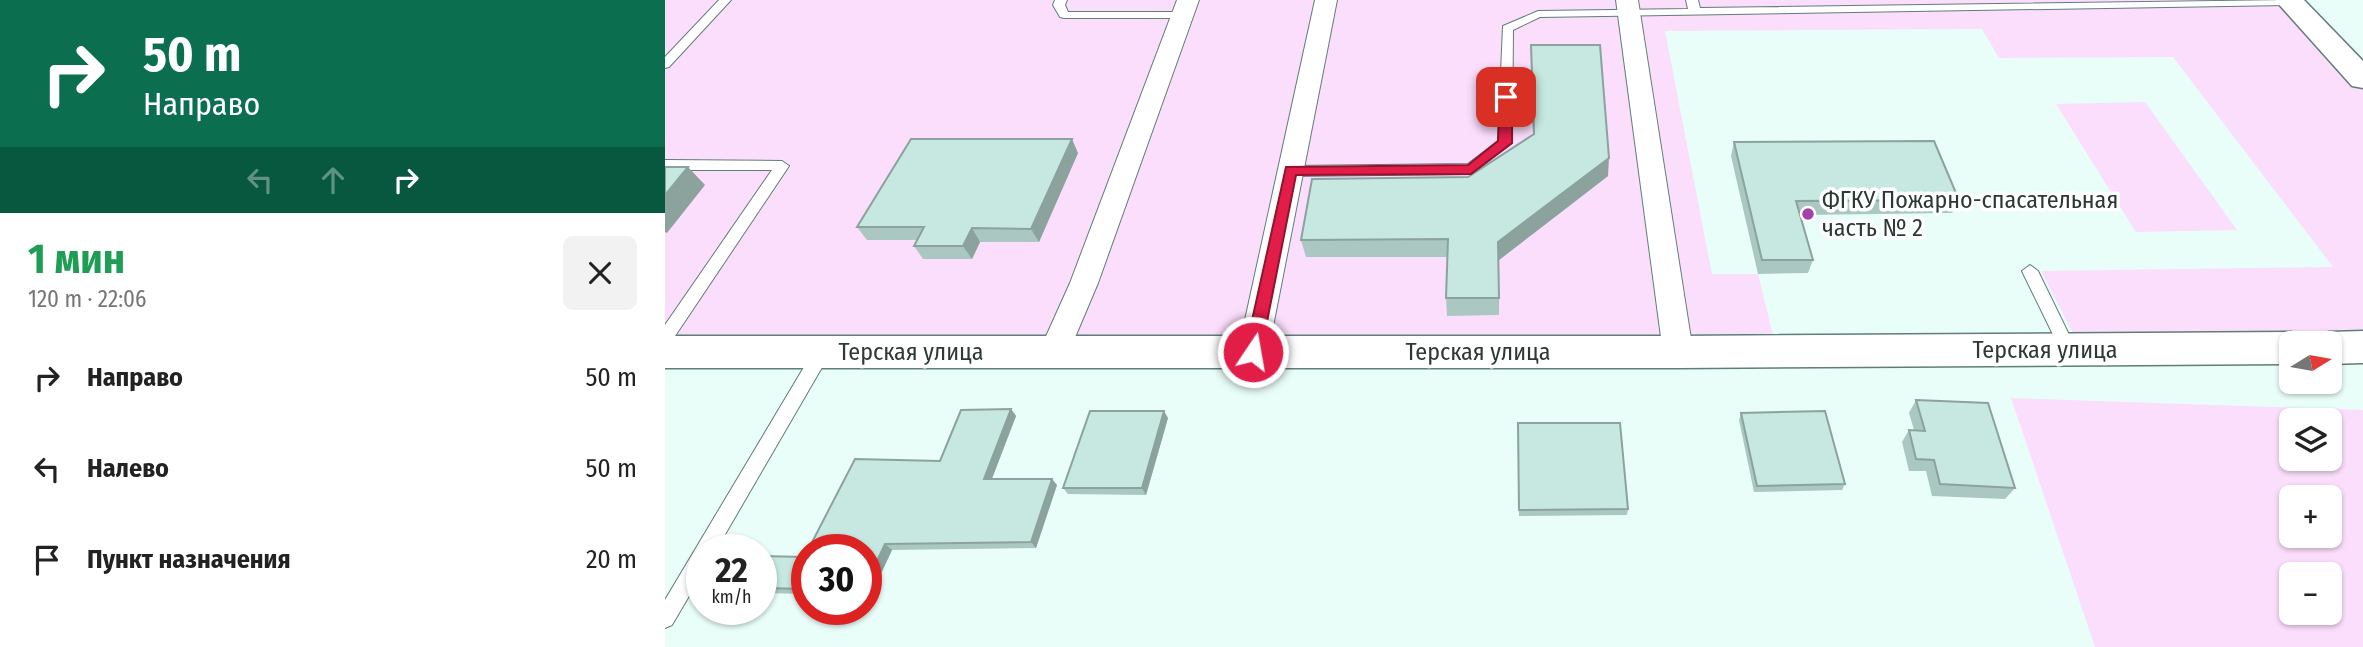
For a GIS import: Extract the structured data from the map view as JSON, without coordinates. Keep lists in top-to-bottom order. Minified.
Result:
{"streets":{"street":["Терская улица"]},"places":["ФГКУ Пожарно-спасательная часть № 2"],"north":"right","page":{"turn":["50 m","Направо"],"heading":["1 мин","120 m · 22:06"],"map_buttons":["+","−"],"list":[{"name":"Направо","value":"50 m"},{"name":"Налево","value":"50 m"},{"name":"Пункт назначения","value":"20 m"}],"speed":"22 km/h","limit":"30"}}
